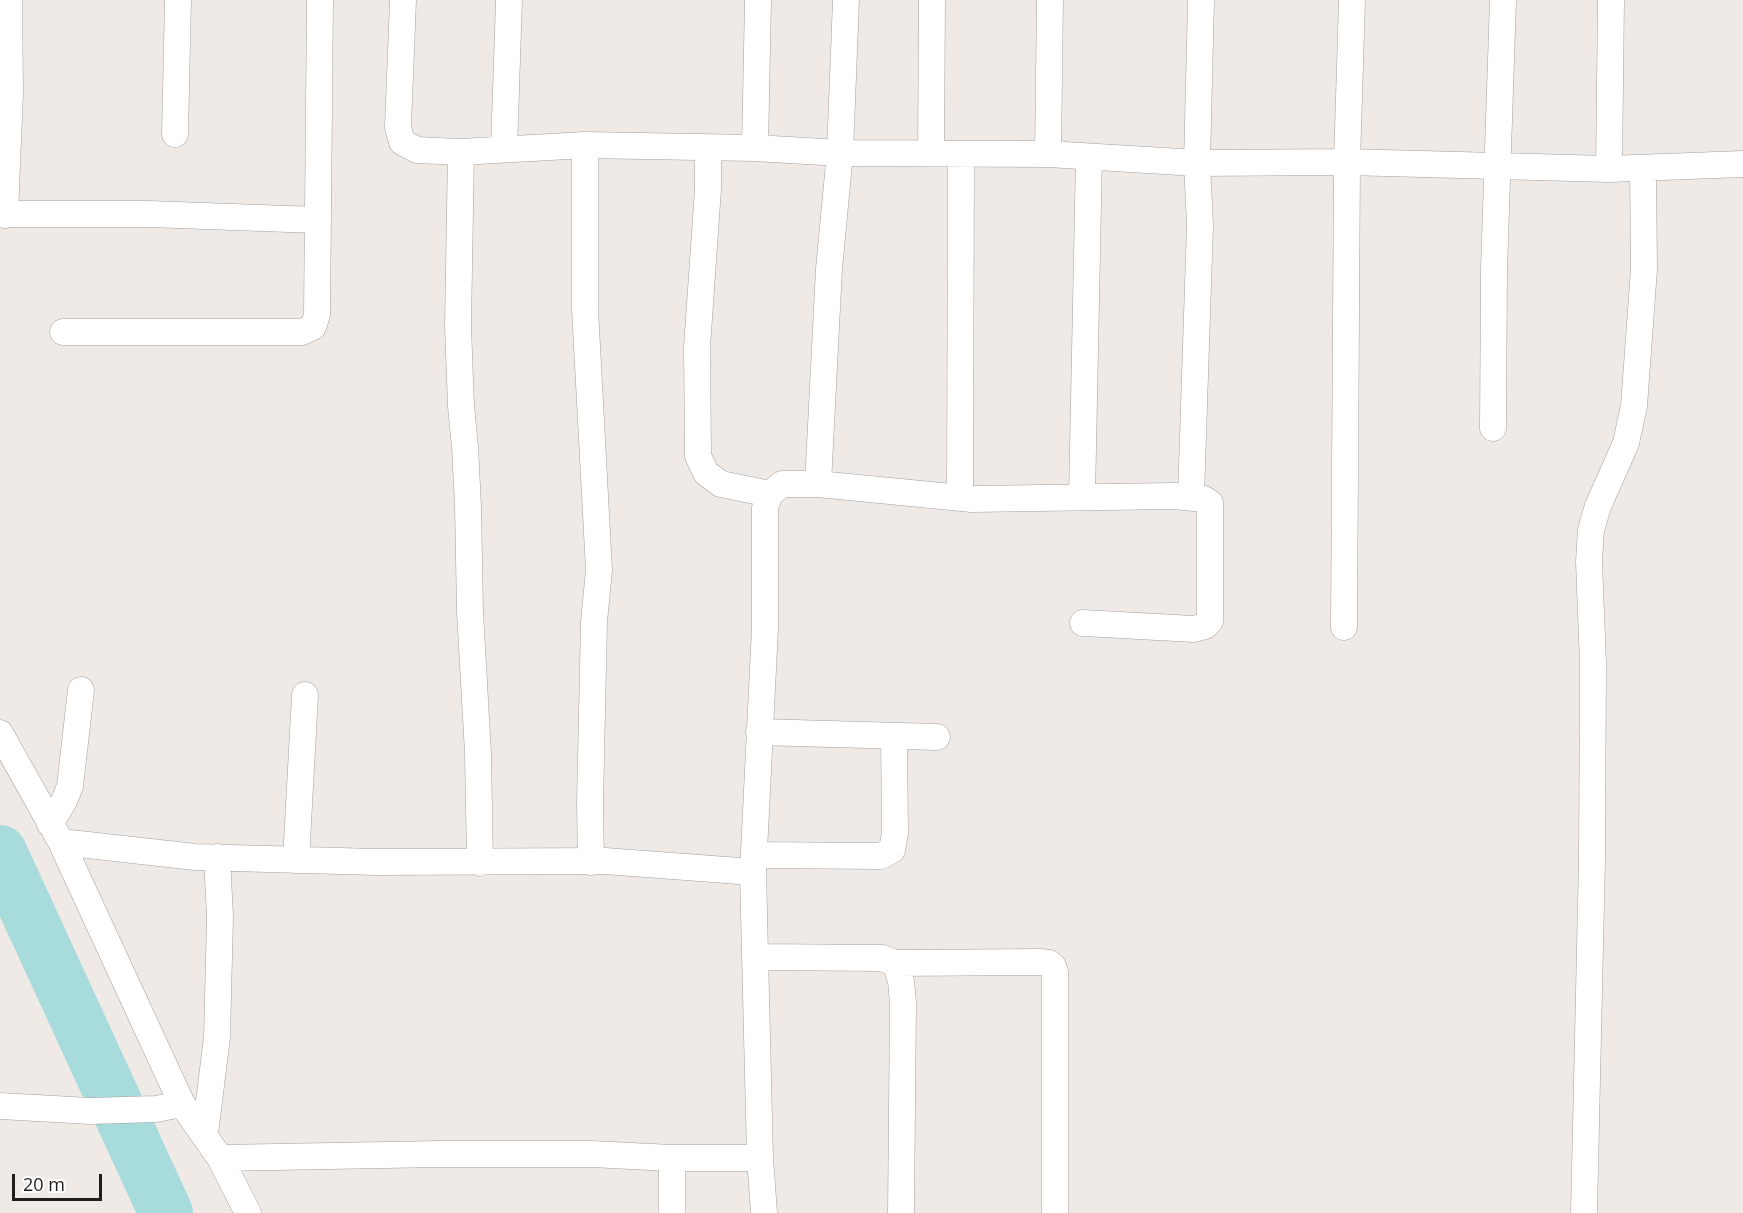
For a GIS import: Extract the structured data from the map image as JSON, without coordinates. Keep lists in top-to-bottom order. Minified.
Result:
{"scale_bar":"20 m"}
